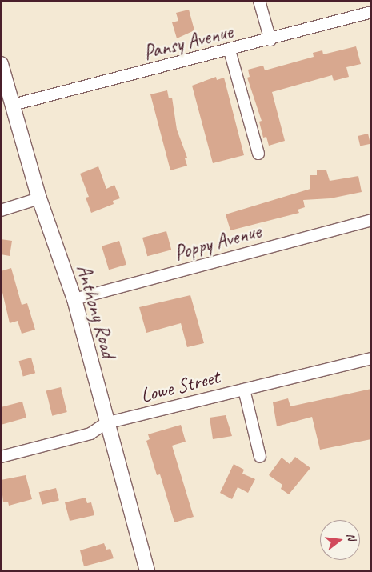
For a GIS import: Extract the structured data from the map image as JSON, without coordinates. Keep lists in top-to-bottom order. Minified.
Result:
{"streets":{"street":["Pansy Avenue","Poppy Avenue","Anthony Road","Lowe Street"]},"crossings":[["Pansy Avenue","Anthony Road"],["Poppy Avenue","Anthony Road"],["Anthony Road","Lowe Street"]],"north":"right"}
